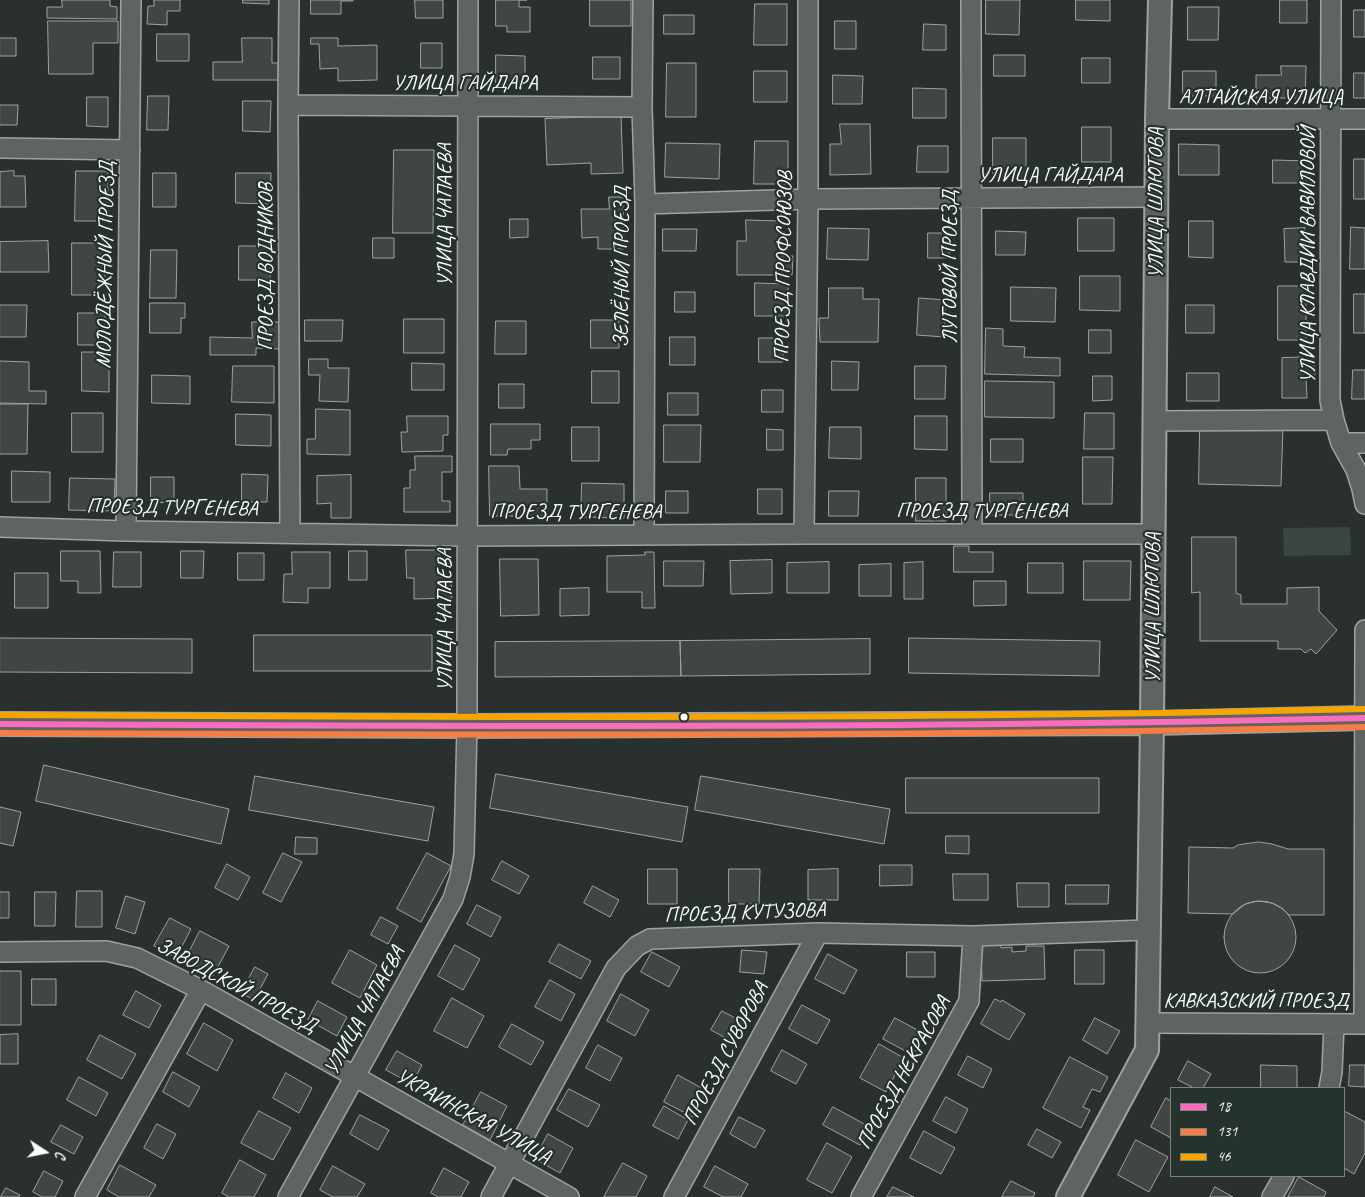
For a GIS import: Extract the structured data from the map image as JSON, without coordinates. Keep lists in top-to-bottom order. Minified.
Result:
{"streets":{"main road":["УЛИЦА ШЛЮТОВА"],"street":["УЛИЦА ГАЙДАРА","АЛТАЙСКАЯ УЛИЦА","УЛИЦА ЧАПАЕВА","УЛИЦА КЛАВДИИ ВАВИЛОВОЙ","МОЛОДЁЖНЫЙ ПРОЕЗД","ПРОЕЗД ВОДНИКОВ","ЗЕЛЁНЫЙ ПРОЕЗД","ПРОЕЗД ПРОФСОЮЗОВ","ЛУГОВОЙ ПРОЕЗД","ПРОЕЗД ТУРГЕНЕВА","ПРОЕЗД КУТУЗОВА","ЗАВОДСКОЙ ПРОЕЗД","КАВКАЗСКИЙ ПРОЕЗД","ПРОЕЗД СУВОРОВА","ПРОЕЗД НЕКРАСОВА","УКРАИНСКАЯ УЛИЦА"]},"crossings":[["УЛИЦА ГАЙДАРА","УЛИЦА ШЛЮТОВА"],["УЛИЦА ГАЙДАРА","УЛИЦА ЧАПАЕВА"],["УЛИЦА ГАЙДАРА","ПРОЕЗД ВОДНИКОВ"],["УЛИЦА ГАЙДАРА","ЗЕЛЁНЫЙ ПРОЕЗД"],["УЛИЦА ГАЙДАРА","ПРОЕЗД ПРОФСОЮЗОВ"],["УЛИЦА ГАЙДАРА","ЛУГОВОЙ ПРОЕЗД"],["АЛТАЙСКАЯ УЛИЦА","УЛИЦА ШЛЮТОВА"],["АЛТАЙСКАЯ УЛИЦА","УЛИЦА КЛАВДИИ ВАВИЛОВОЙ"],["УЛИЦА ШЛЮТОВА","ПРОЕЗД ТУРГЕНЕВА"],["УЛИЦА ШЛЮТОВА","ПРОЕЗД КУТУЗОВА"],["УЛИЦА ШЛЮТОВА","КАВКАЗСКИЙ ПРОЕЗД"],["УЛИЦА ЧАПАЕВА","ПРОЕЗД ТУРГЕНЕВА"],["УЛИЦА ЧАПАЕВА","ЗАВОДСКОЙ ПРОЕЗД"],["УЛИЦА ЧАПАЕВА","УКРАИНСКАЯ УЛИЦА"],["МОЛОДЁЖНЫЙ ПРОЕЗД","ПРОЕЗД ТУРГЕНЕВА"],["ПРОЕЗД ВОДНИКОВ","ПРОЕЗД ТУРГЕНЕВА"],["ЗЕЛЁНЫЙ ПРОЕЗД","ПРОЕЗД ТУРГЕНЕВА"],["ПРОЕЗД ПРОФСОЮЗОВ","ПРОЕЗД ТУРГЕНЕВА"],["ЛУГОВОЙ ПРОЕЗД","ПРОЕЗД ТУРГЕНЕВА"],["ПРОЕЗД КУТУЗОВА","ПРОЕЗД СУВОРОВА"],["ПРОЕЗД КУТУЗОВА","ПРОЕЗД НЕКРАСОВА"],["ПРОЕЗД КУТУЗОВА","УКРАИНСКАЯ УЛИЦА"],["ЗАВОДСКОЙ ПРОЕЗД","УКРАИНСКАЯ УЛИЦА"]],"lines":["transit line 46","transit line 18","transit line 131"],"legend":["18","131","46"],"north":"right"}
